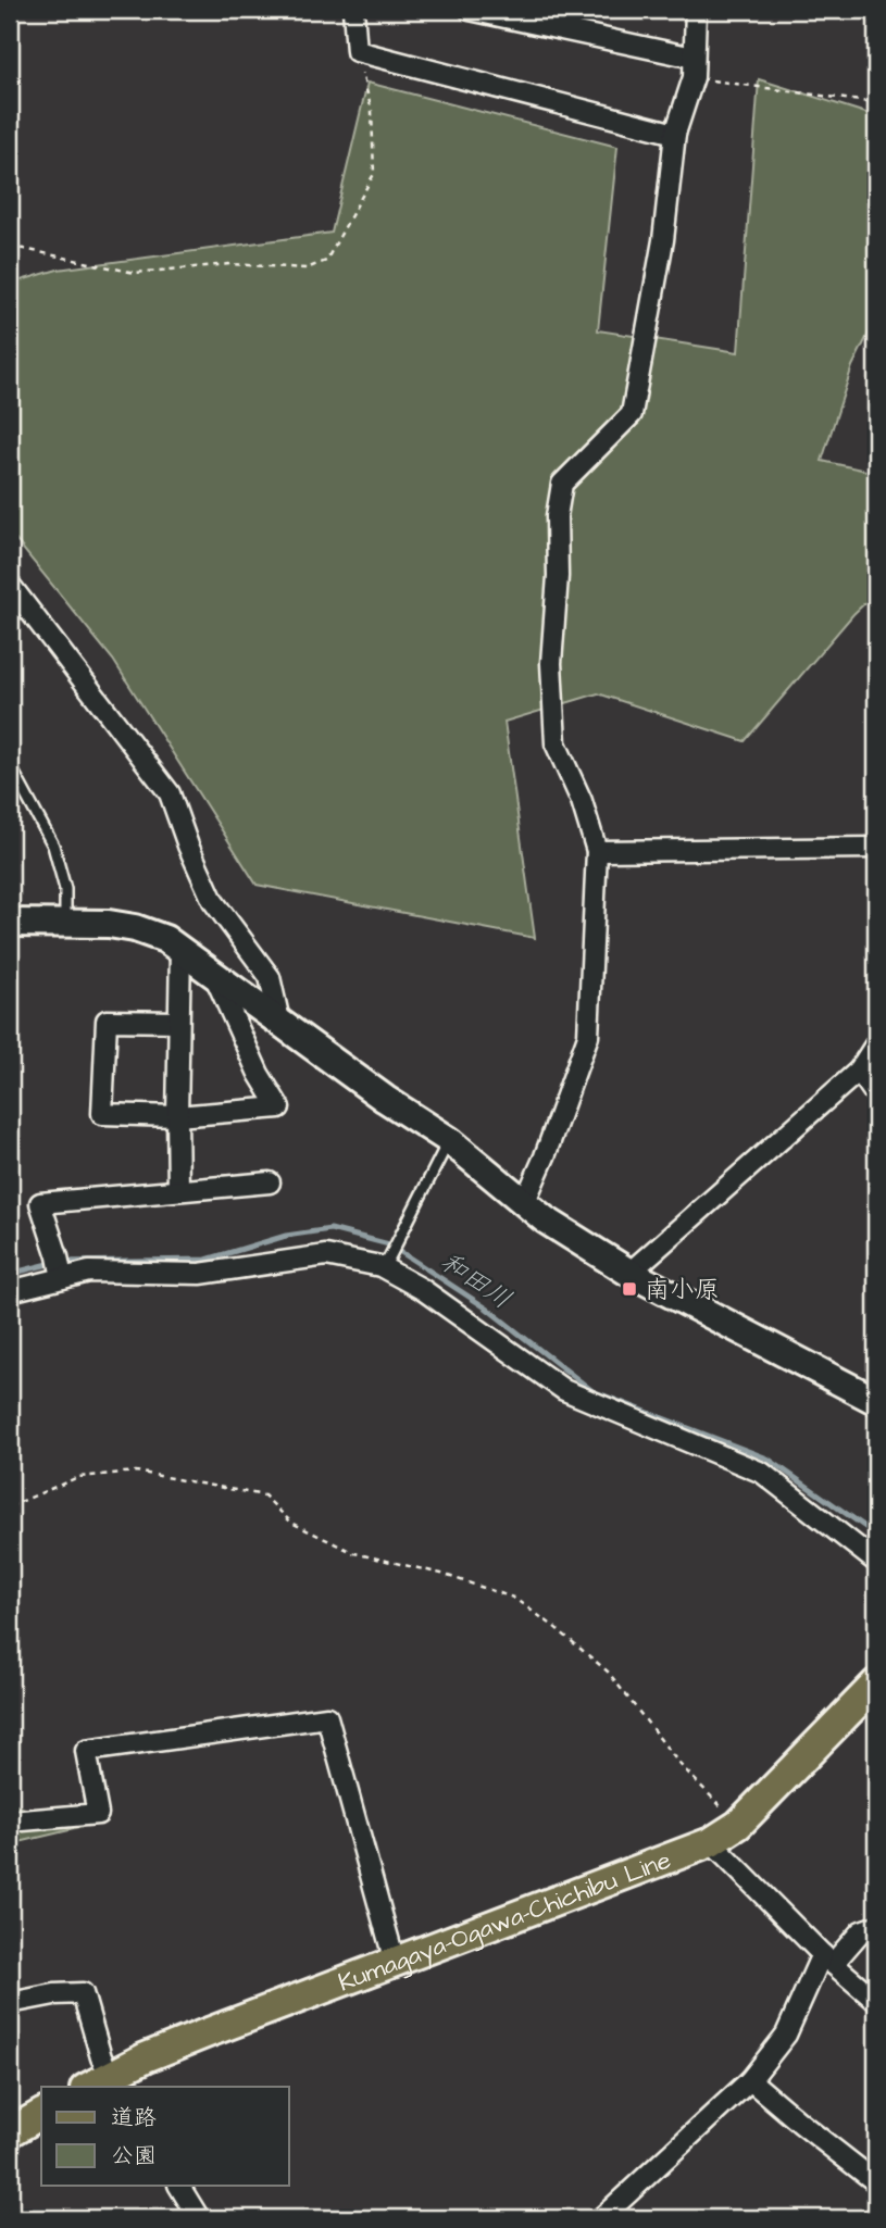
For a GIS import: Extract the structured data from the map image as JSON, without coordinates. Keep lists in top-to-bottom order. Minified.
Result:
{"streets":{"main road":["Kumagaya-Ogawa-Chichibu Line"]},"water":["和田川"],"places":{"transit":["南小原"]},"legend":["道路","公園"]}
